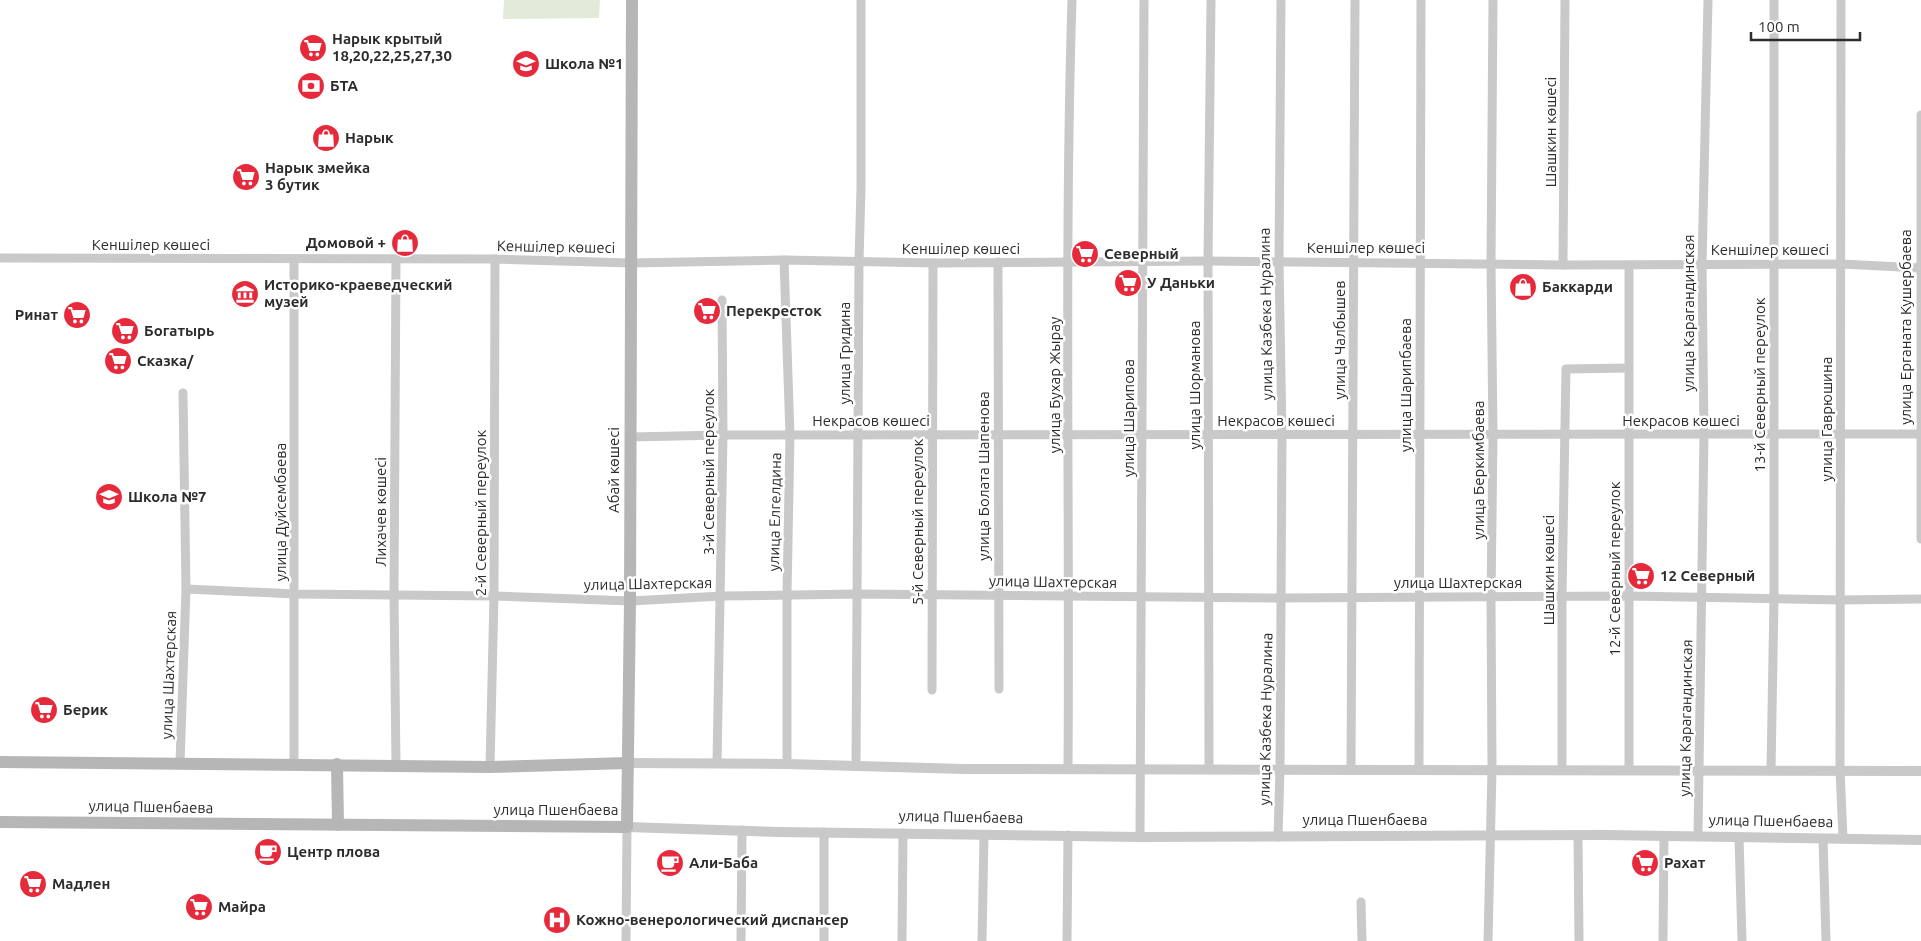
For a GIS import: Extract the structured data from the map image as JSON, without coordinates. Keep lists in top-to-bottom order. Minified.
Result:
{"streets":{"main road":["Абай көшесі","улица Пшенбаева"],"street":["Шашкин көшесі","Кеншілер көшесі","улица Карагандинская","улица Казбека Нуралина","улица Ерганата Кушербаева","улица Чалбышев","улица Гридина","улица Бухар Жырау","улица Шорманова","улица Шарипбаева","13-й Северный переулок","улица Шарипова","улица Гаврюшина","Некрасов көшесі","улица Беркимбаева","3-й Северный переулок","улица Болата Шапенова","улица Дуйсембаева","Лихачев көшесі","улица Елгелдина","2-й Северный переулок","5-й Северный переулок","12-й Северный переулок","улица Шахтерская"]},"crossings":[["Шашкин көшесі","Кеншілер көшесі"],["Шашкин көшесі","Некрасов көшесі"],["Шашкин көшесі","12-й Северный переулок"],["Шашкин көшесі","улица Шахтерская"],["Кеншілер көшесі","улица Карагандинская"],["Кеншілер көшесі","улица Казбека Нуралина"],["Кеншілер көшесі","улица Ерганата Кушербаева"],["Кеншілер көшесі","улица Чалбышев"],["Кеншілер көшесі","улица Гридина"],["Кеншілер көшесі","улица Бухар Жырау"],["Кеншілер көшесі","улица Шорманова"],["Кеншілер көшесі","улица Шарипбаева"],["Кеншілер көшесі","13-й Северный переулок"],["Кеншілер көшесі","улица Шарипова"],["Кеншілер көшесі","улица Гаврюшина"],["Кеншілер көшесі","Абай көшесі"],["Кеншілер көшесі","улица Беркимбаева"],["Кеншілер көшесі","улица Болата Шапенова"],["Кеншілер көшесі","улица Дуйсембаева"],["Кеншілер көшесі","Лихачев көшесі"],["Кеншілер көшесі","улица Елгелдина"],["Кеншілер көшесі","2-й Северный переулок"],["Кеншілер көшесі","5-й Северный переулок"],["Кеншілер көшесі","12-й Северный переулок"],["улица Карагандинская","Некрасов көшесі"],["улица Карагандинская","улица Шахтерская"],["улица Карагандинская","улица Пшенбаева"],["улица Казбека Нуралина","Некрасов көшесі"],["улица Казбека Нуралина","улица Шахтерская"],["улица Казбека Нуралина","улица Пшенбаева"],["улица Ерганата Кушербаева","Некрасов көшесі"],["улица Чалбышев","Некрасов көшесі"],["улица Чалбышев","улица Шахтерская"],["улица Гридина","Некрасов көшесі"],["улица Гридина","улица Шахтерская"],["улица Бухар Жырау","Некрасов көшесі"],["улица Бухар Жырау","улица Шахтерская"],["улица Шорманова","Некрасов көшесі"],["улица Шорманова","улица Шахтерская"],["улица Шарипбаева","Некрасов көшесі"],["улица Шарипбаева","улица Шахтерская"],["13-й Северный переулок","Некрасов көшесі"],["13-й Северный переулок","улица Шахтерская"],["улица Шарипова","Некрасов көшесі"],["улица Шарипова","улица Шахтерская"],["улица Шарипова","улица Пшенбаева"],["улица Гаврюшина","Некрасов көшесі"],["улица Гаврюшина","улица Шахтерская"],["улица Гаврюшина","улица Пшенбаева"],["Некрасов көшесі","Абай көшесі"],["Некрасов көшесі","улица Беркимбаева"],["Некрасов көшесі","3-й Северный переулок"],["Некрасов көшесі","улица Болата Шапенова"],["Некрасов көшесі","улица Елгелдина"],["Некрасов көшесі","5-й Северный переулок"],["Некрасов көшесі","12-й Северный переулок"],["Абай көшесі","улица Шахтерская"],["Абай көшесі","улица Пшенбаева"],["улица Беркимбаева","улица Шахтерская"],["улица Беркимбаева","улица Пшенбаева"],["3-й Северный переулок","улица Шахтерская"],["улица Болата Шапенова","улица Шахтерская"],["улица Дуйсембаева","улица Шахтерская"],["Лихачев көшесі","улица Шахтерская"],["улица Елгелдина","улица Шахтерская"],["2-й Северный переулок","улица Шахтерская"],["5-й Северный переулок","улица Шахтерская"],["12-й Северный переулок","улица Шахтерская"]],"places":{"supermarket":["Нарык крытый 18,20,22,25,27,30","Нарык змейка 3 бутик","Северный","У Даньки","Перекресток","Ринат","Богатырь","Сказка/","12 Северный","Берик","Рахат","Мадлен","Майра"],"school or university":["Школа №1","Школа №7"],"bank":["БТА"],"shop":["Нарык","Домовой +","Баккарди"],"museum":["Историко-краеведческий музей"],"cafe":["Центр плова","Али-Баба"],"hospital":["Кожно-венерологический диспансер"]},"scale_bar":"100 m"}
